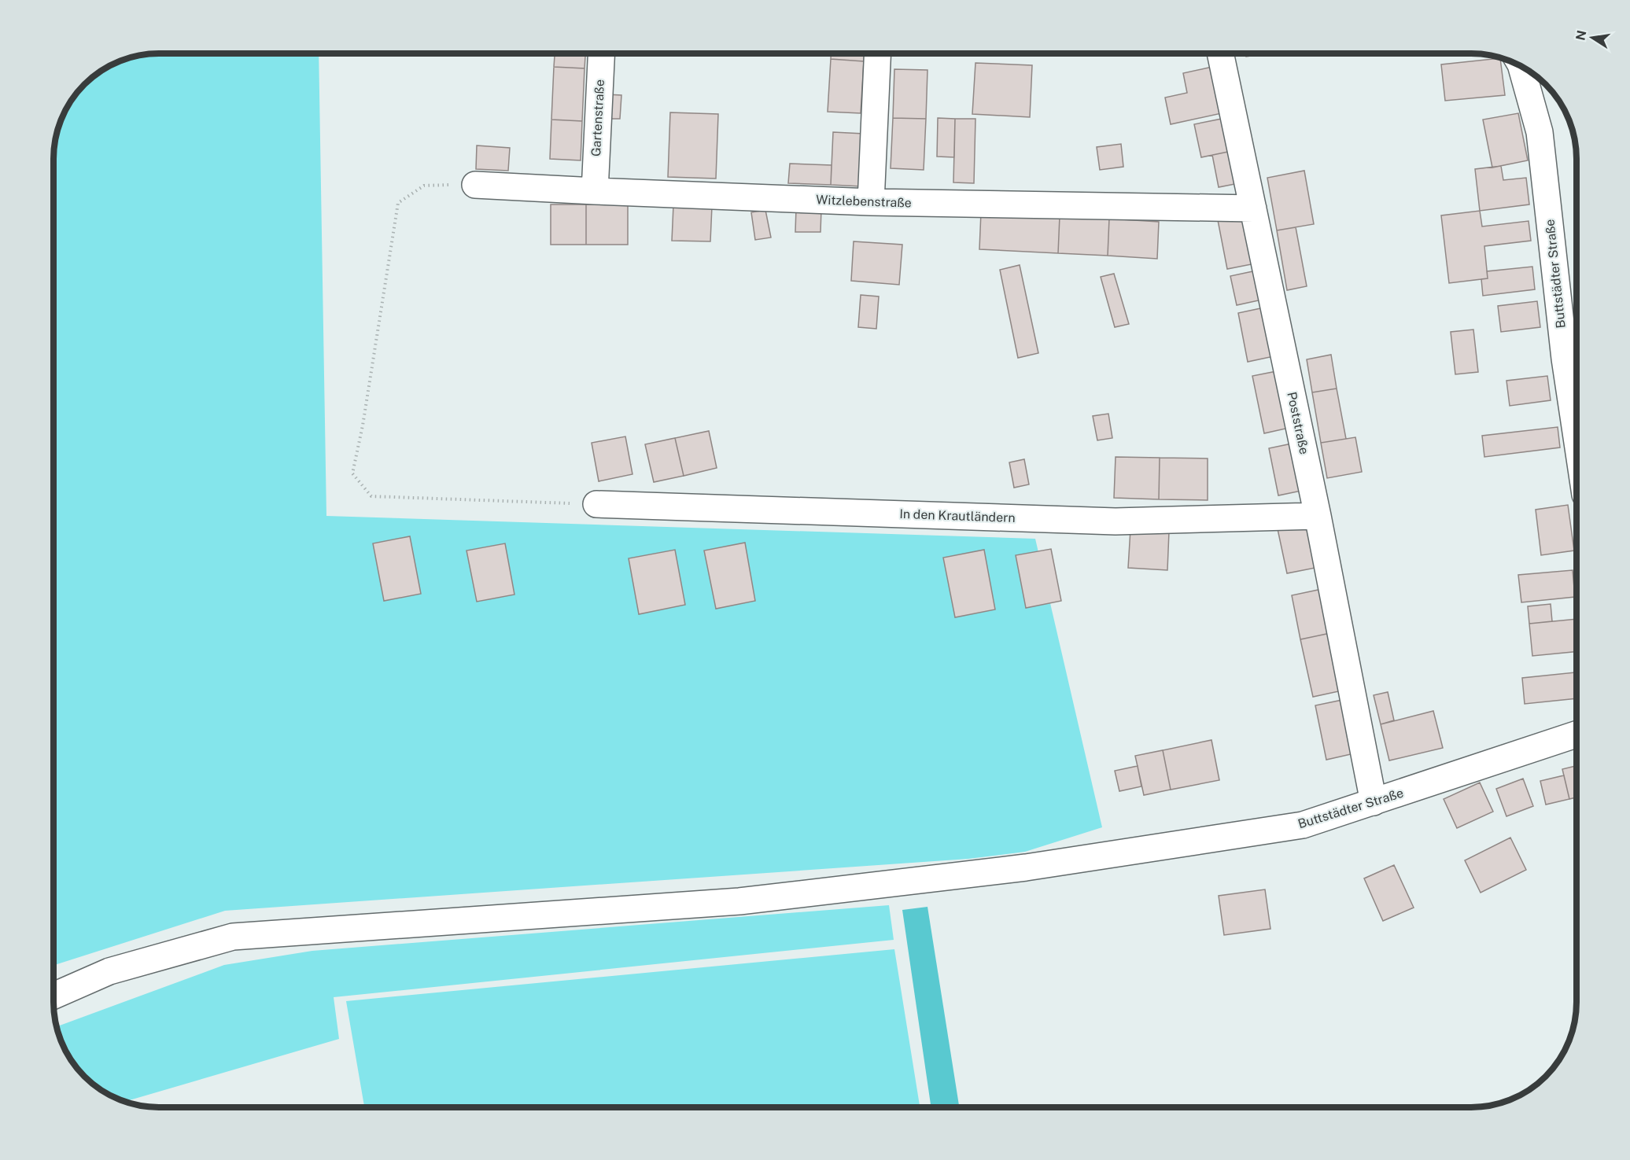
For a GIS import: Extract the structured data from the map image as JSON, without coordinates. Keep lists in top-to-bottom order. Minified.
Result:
{"streets":{"street":["Gartenstraße","Witzlebenstraße","Buttstädter Straße","Poststraße","In den Krautländern"]},"crossings":[["Gartenstraße","Witzlebenstraße"],["Witzlebenstraße","Poststraße"],["Buttstädter Straße","Poststraße"],["Poststraße","In den Krautländern"]],"north":"left"}
